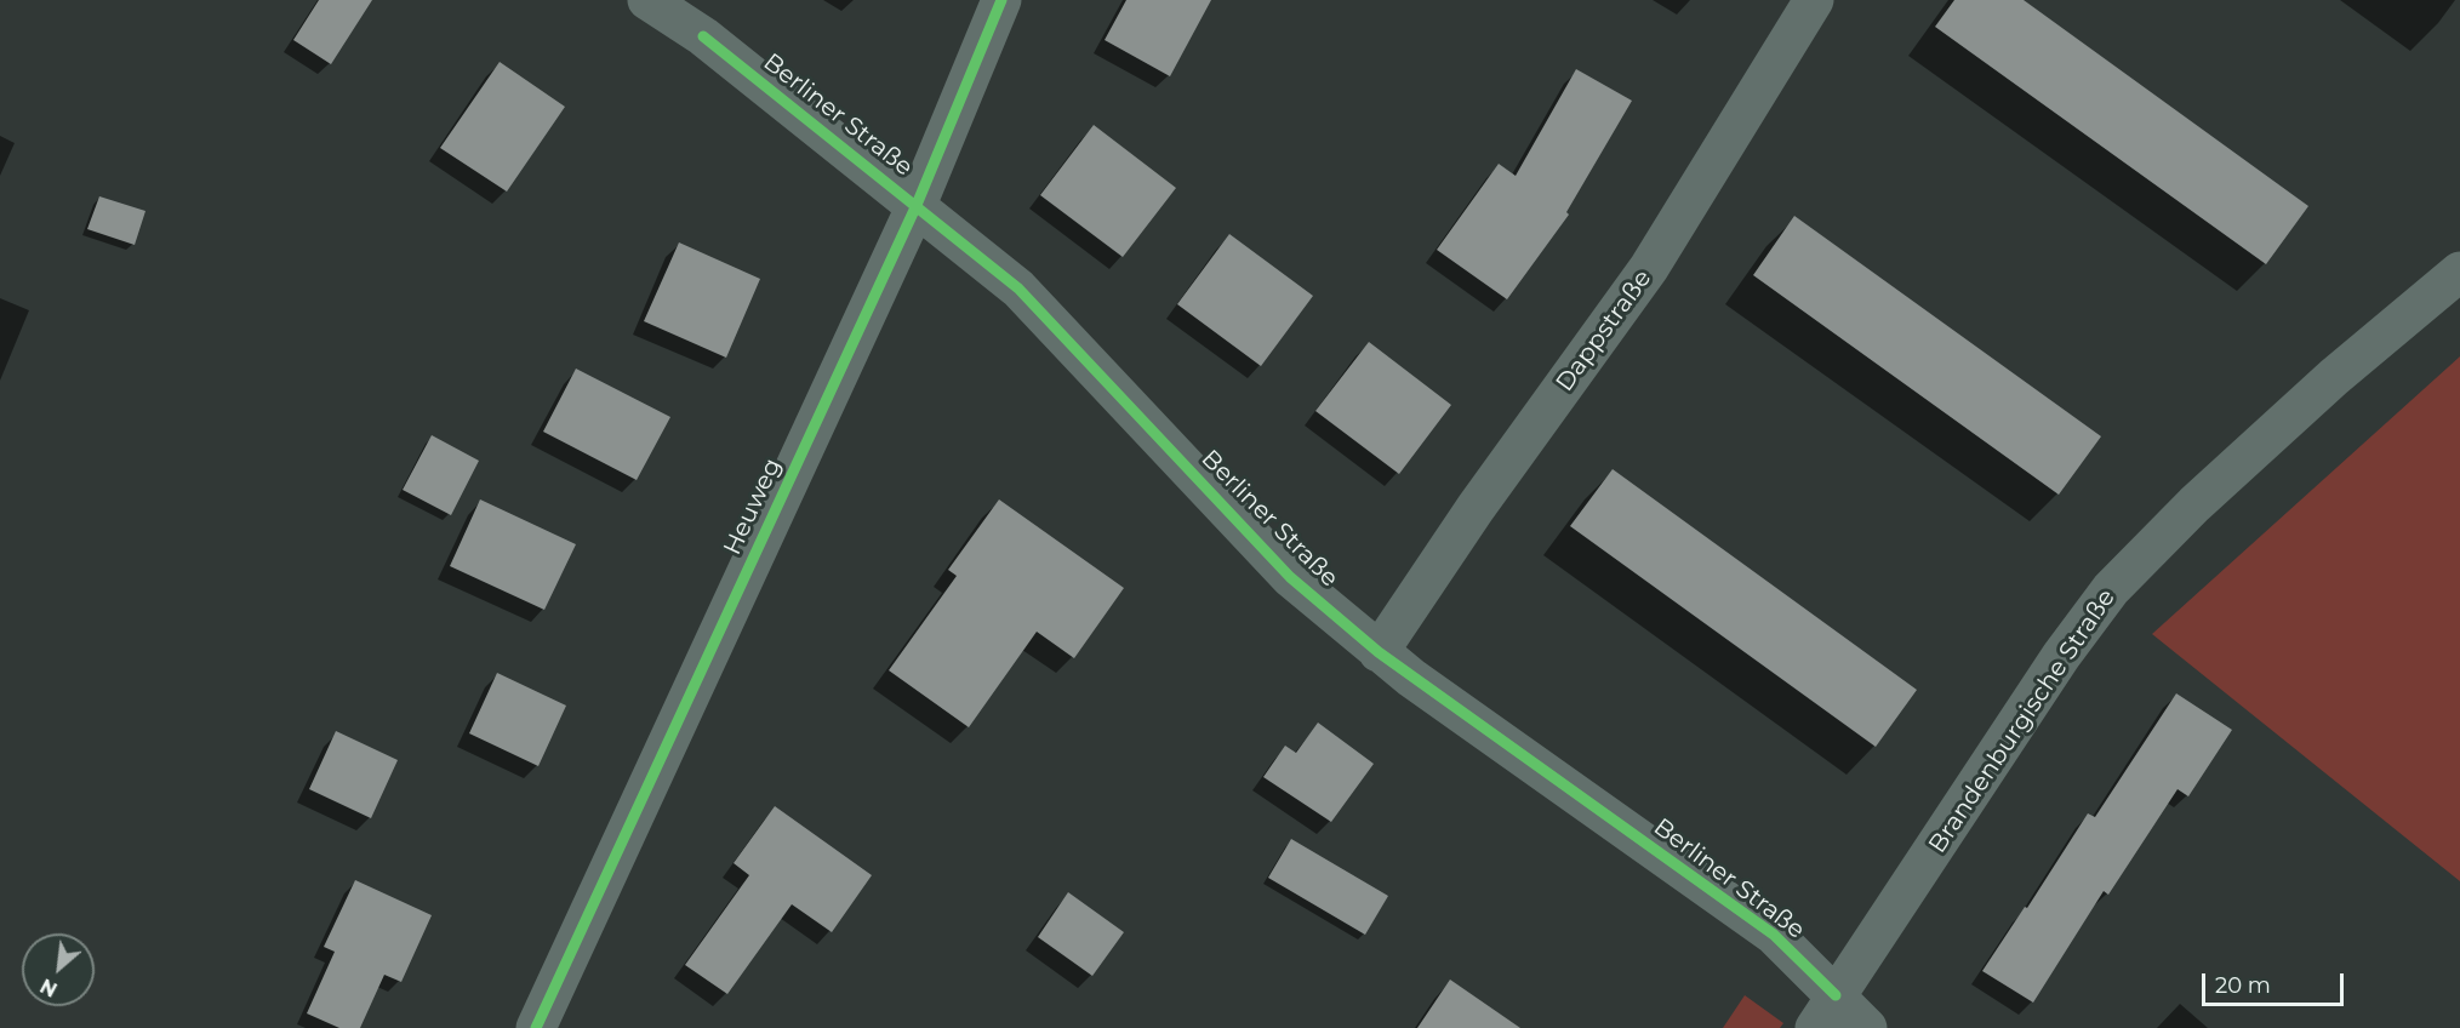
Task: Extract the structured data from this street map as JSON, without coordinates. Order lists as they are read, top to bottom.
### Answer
{
  "streets": {
    "street": [
      "Berliner Straße",
      "Dappstraße",
      "Heuweg",
      "Brandenburgische Straße"
    ]
  },
  "crossings": [
    ["Berliner Straße", "Dappstraße"],
    ["Berliner Straße", "Heuweg"],
    ["Berliner Straße", "Brandenburgische Straße"]
  ],
  "scale_bar": "20 m",
  "north": "bottom left"
}
